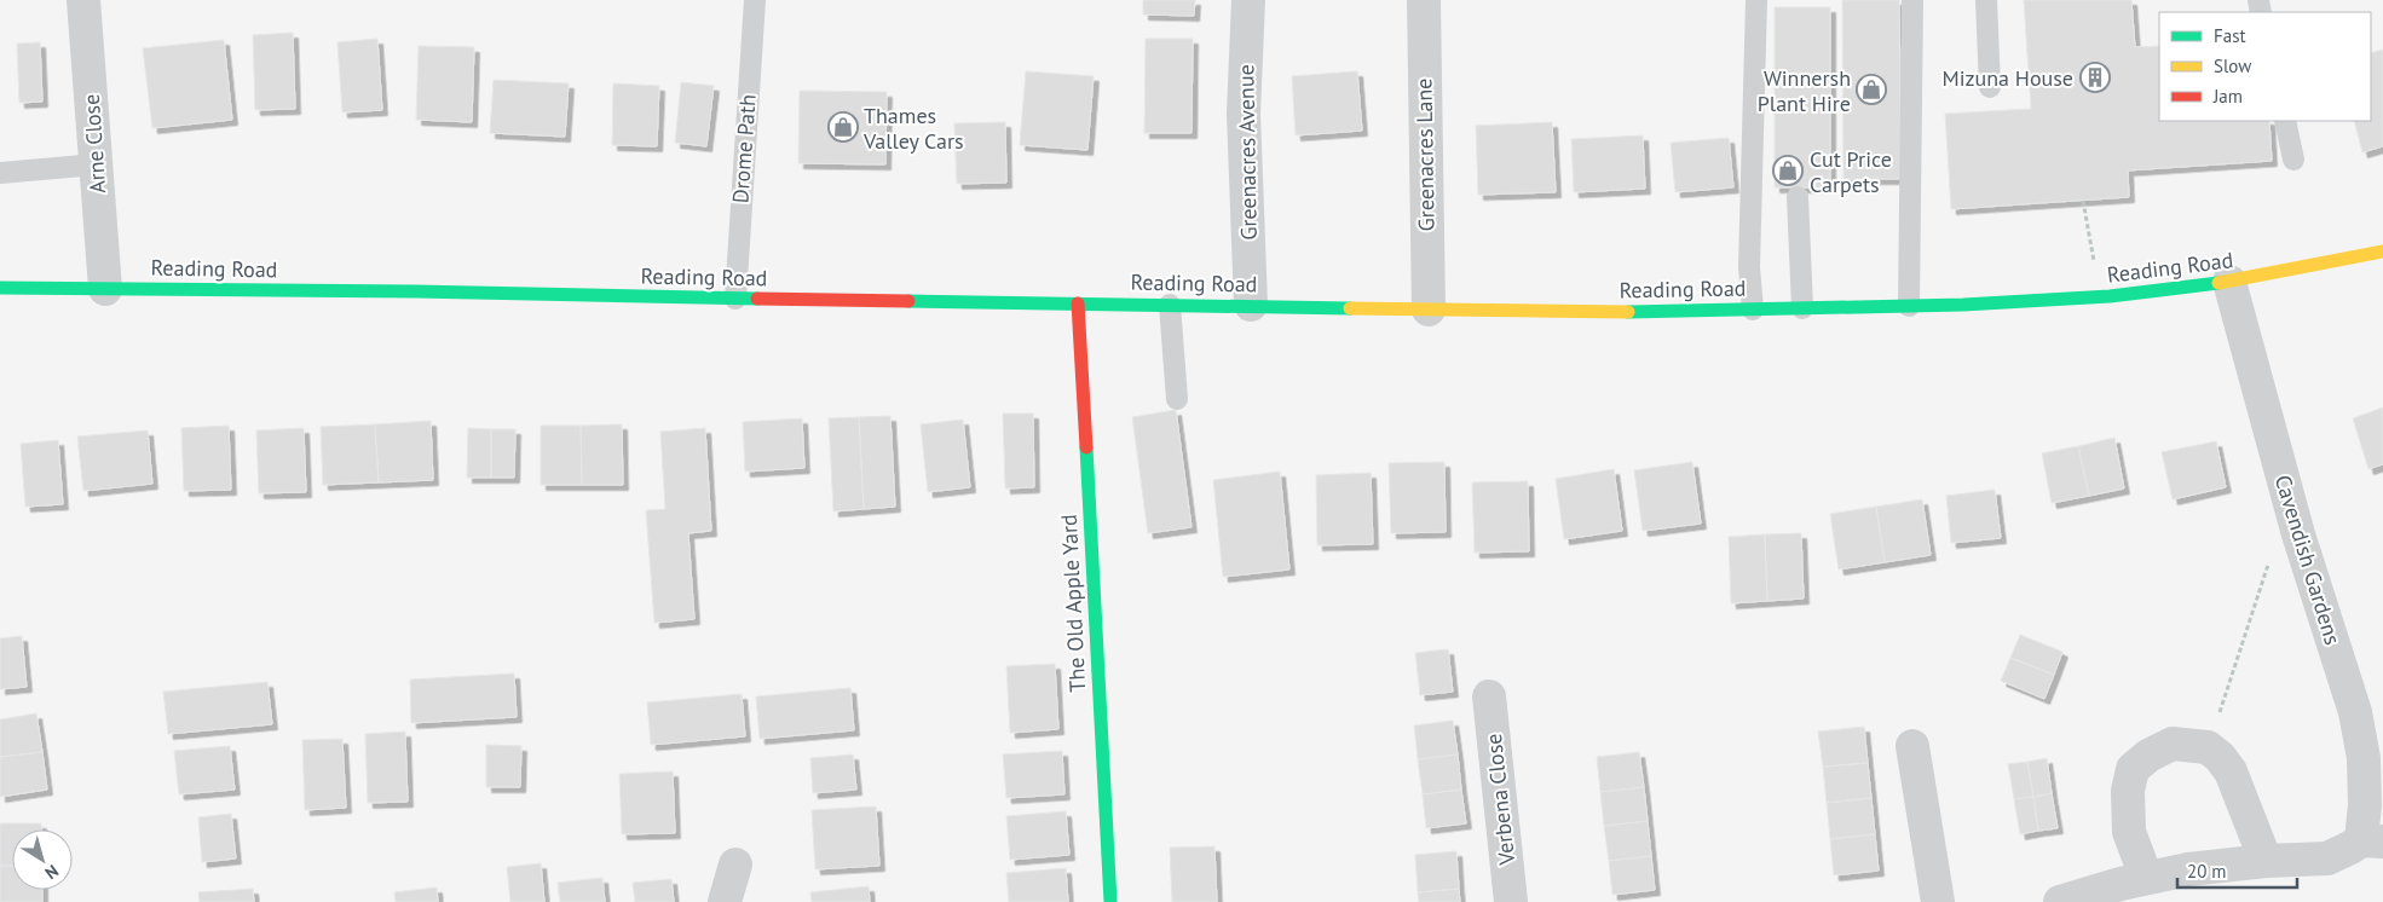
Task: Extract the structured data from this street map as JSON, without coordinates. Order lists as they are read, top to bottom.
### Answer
{
  "streets": {
    "main road": ["Reading Road", "The Old Apple Yard"],
    "street": [
      "Arne Close",
      "Greenacres Avenue",
      "Greenacres Lane",
      "Cavendish Gardens",
      "Verbena Close"
    ],
    "lane": ["Drome Path"]
  },
  "crossings": [
    ["Arne Close", "Reading Road"],
    ["Drome Path", "Reading Road"],
    ["Greenacres Avenue", "Reading Road"],
    ["Greenacres Lane", "Reading Road"],
    ["Reading Road", "Cavendish Gardens"],
    ["Reading Road", "The Old Apple Yard"]
  ],
  "places": {
    "building": ["Mizuna House"],
    "shop": ["Winnersh Plant Hire", "Thames Valley Cars", "Cut Price Carpets"]
  },
  "legend": ["Fast", "Slow", "Jam"],
  "scale_bar": "20 m",
  "north": "bottom right"
}
